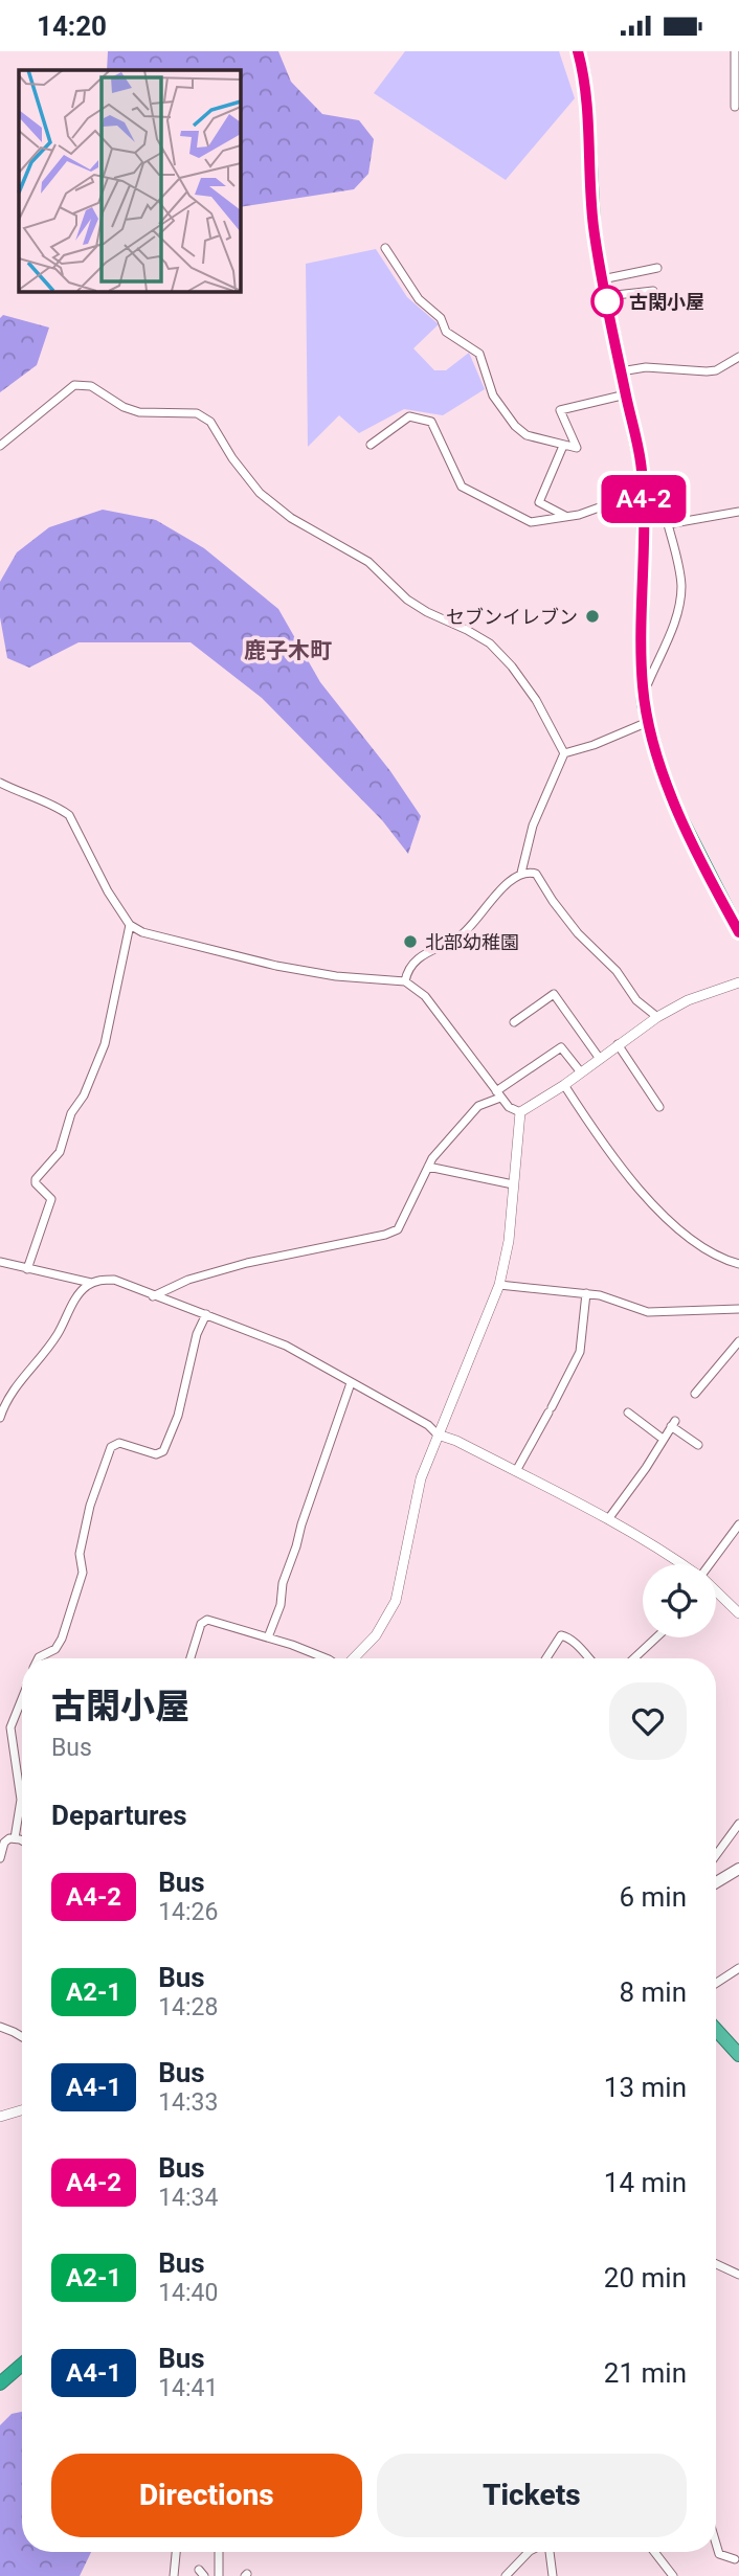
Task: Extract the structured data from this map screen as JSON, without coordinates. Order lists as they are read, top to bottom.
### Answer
{
  "districts": ["鹿子木町"],
  "places": ["古閑小屋", "セブンイレブン", "北部幼稚園"],
  "lines": ["bus line A4-2"],
  "page": {
    "status": "14:20",
    "on_map": "A4-2",
    "heading": [
      ["古閑小屋", "Bus"],
      "Departures"
    ],
    "list": [
      {
        "mark": "A4-2",
        "name": "Bus",
        "note": "14:26",
        "value": "6 min"
      },
      {
        "mark": "A2-1",
        "name": "Bus",
        "note": "14:28",
        "value": "8 min"
      },
      {
        "mark": "A4-1",
        "name": "Bus",
        "note": "14:33",
        "value": "13 min"
      },
      {
        "mark": "A4-2",
        "name": "Bus",
        "note": "14:34",
        "value": "14 min"
      },
      {
        "mark": "A2-1",
        "name": "Bus",
        "note": "14:40",
        "value": "20 min"
      },
      {
        "mark": "A4-1",
        "name": "Bus",
        "note": "14:41",
        "value": "21 min"
      }
    ],
    "buttons": ["Directions", "Tickets"]
  }
}
